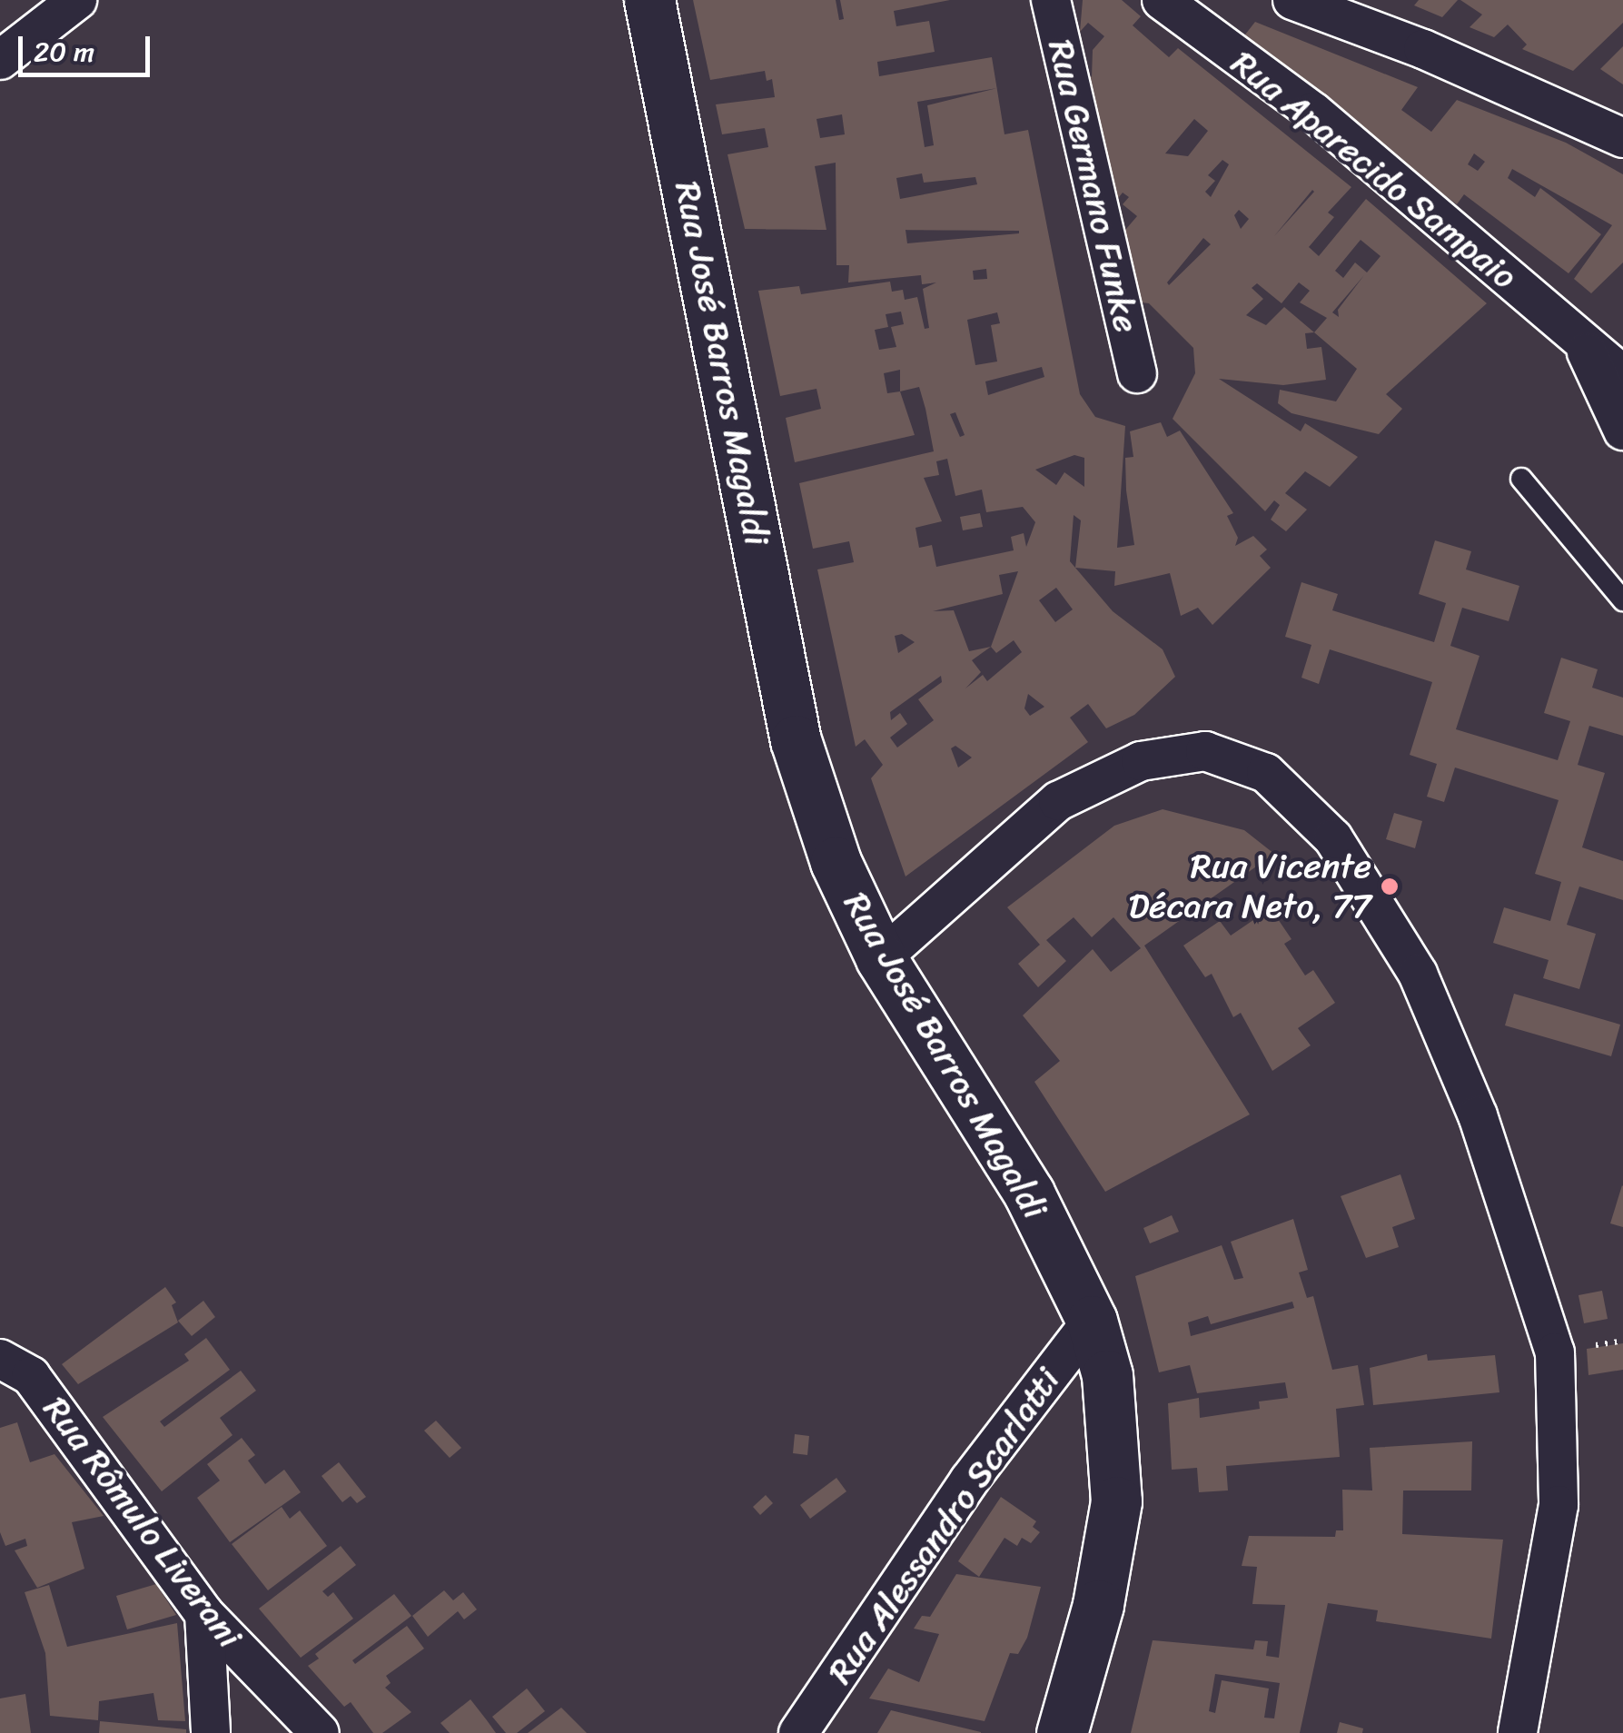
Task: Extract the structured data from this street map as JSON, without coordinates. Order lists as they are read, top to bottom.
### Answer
{
  "streets": {
    "main road": ["Rua José Barros Magaldi"],
    "street": [
      "Rua Aparecido Sampaio",
      "Rua Germano Funke",
      "Rua Rômulo Liverani",
      "Rua Alessandro Scarlatti"
    ]
  },
  "crossings": [
    ["Rua José Barros Magaldi", "Rua Alessandro Scarlatti"]
  ],
  "places": ["Rua Vicente Décara Neto, 77"],
  "scale_bar": "20 m"
}
